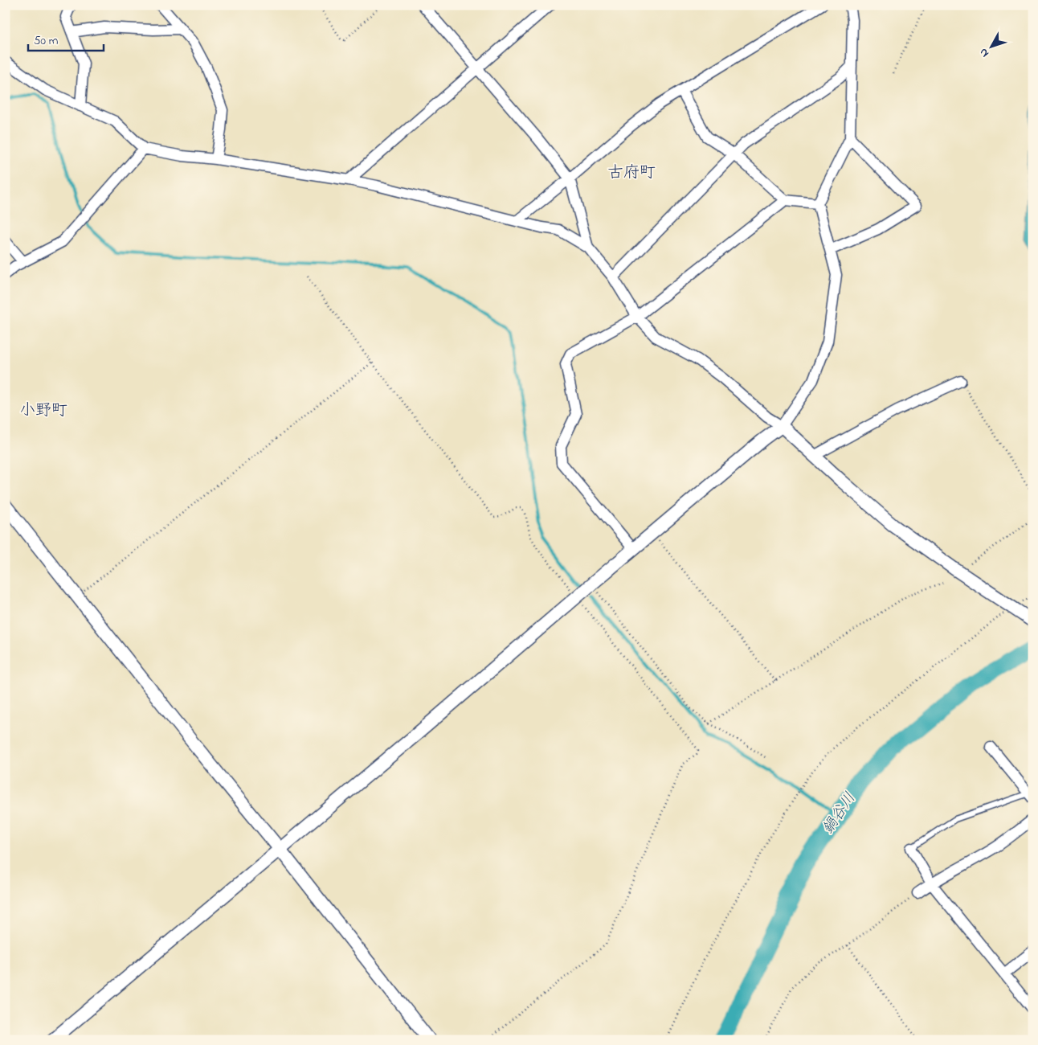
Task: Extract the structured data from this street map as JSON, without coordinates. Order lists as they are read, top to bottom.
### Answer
{
  "districts": ["古府町", "小野町"],
  "water": ["鍋谷川"],
  "scale_bar": "50 m",
  "north": "bottom left"
}
